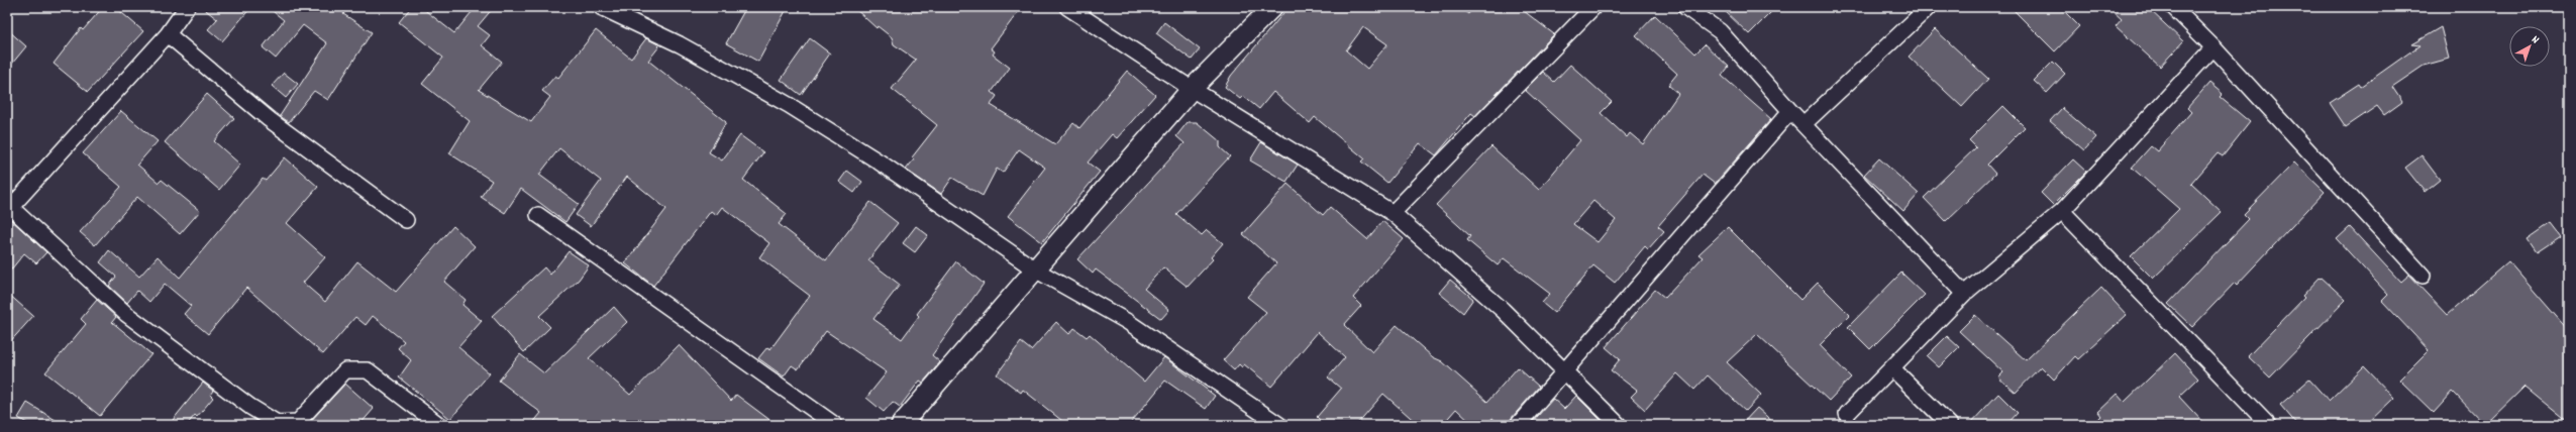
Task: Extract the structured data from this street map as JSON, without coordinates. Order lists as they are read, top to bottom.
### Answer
{
  "north": "top right"
}
